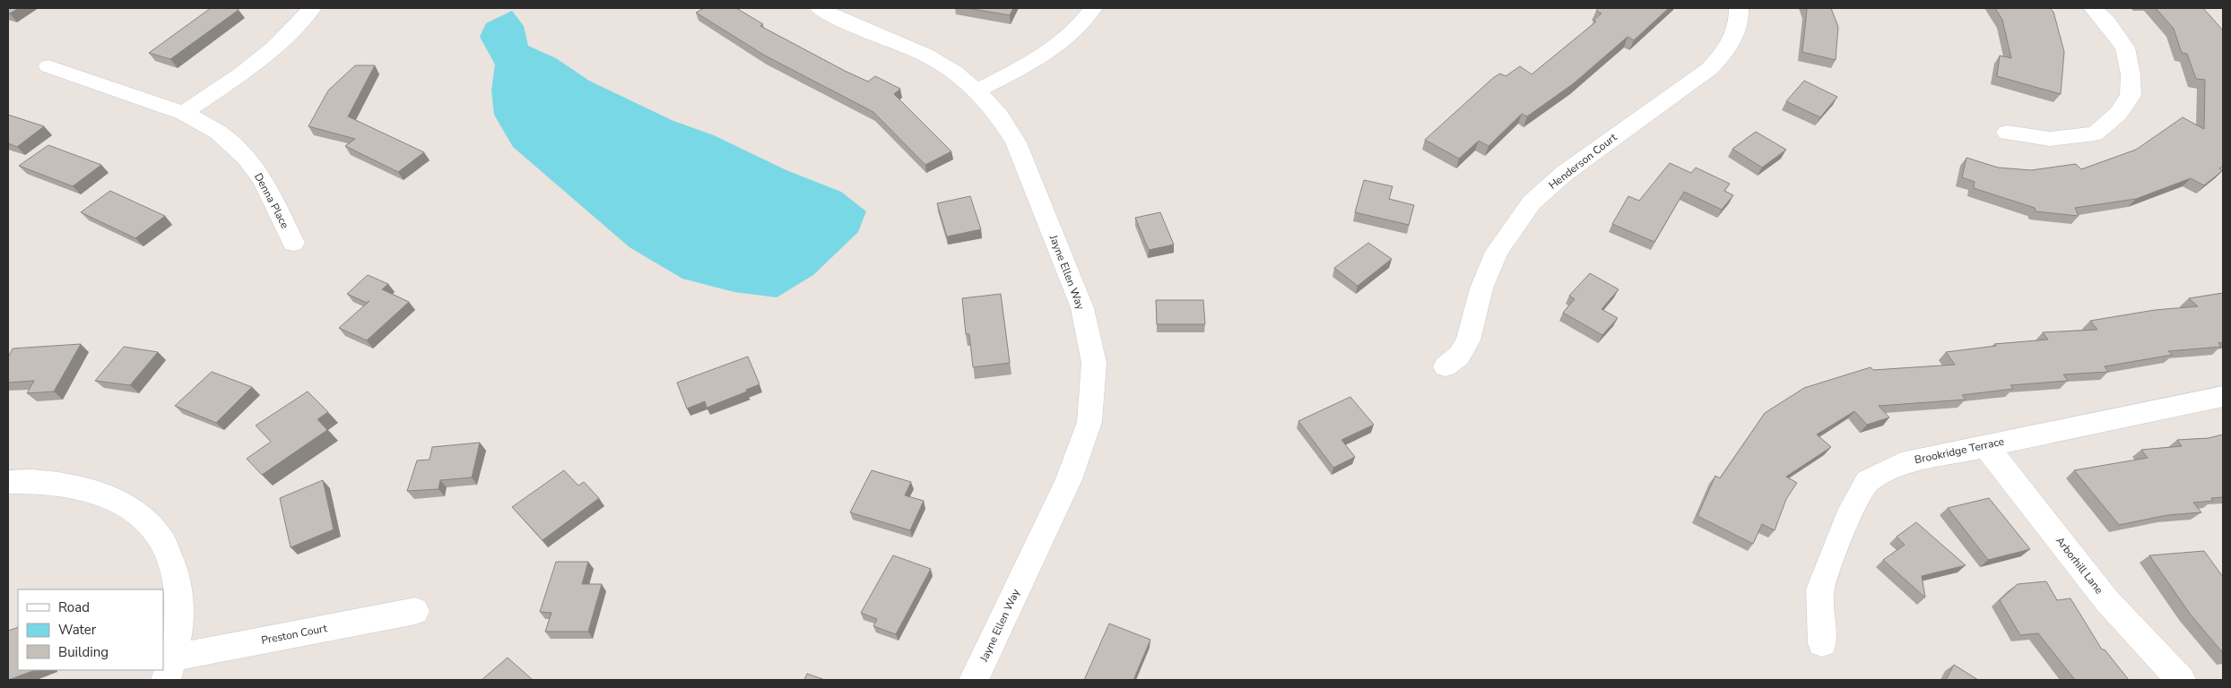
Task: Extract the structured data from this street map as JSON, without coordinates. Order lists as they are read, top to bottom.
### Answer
{
  "streets": {
    "street": [
      "Henderson Court",
      "Denna Place",
      "Jayne Ellen Way",
      "Brookridge Terrace",
      "Arborhill Lane",
      "Preston Court"
    ]
  },
  "crossings": [
    ["Brookridge Terrace", "Arborhill Lane"]
  ],
  "legend": ["Road", "Water", "Building"]
}
